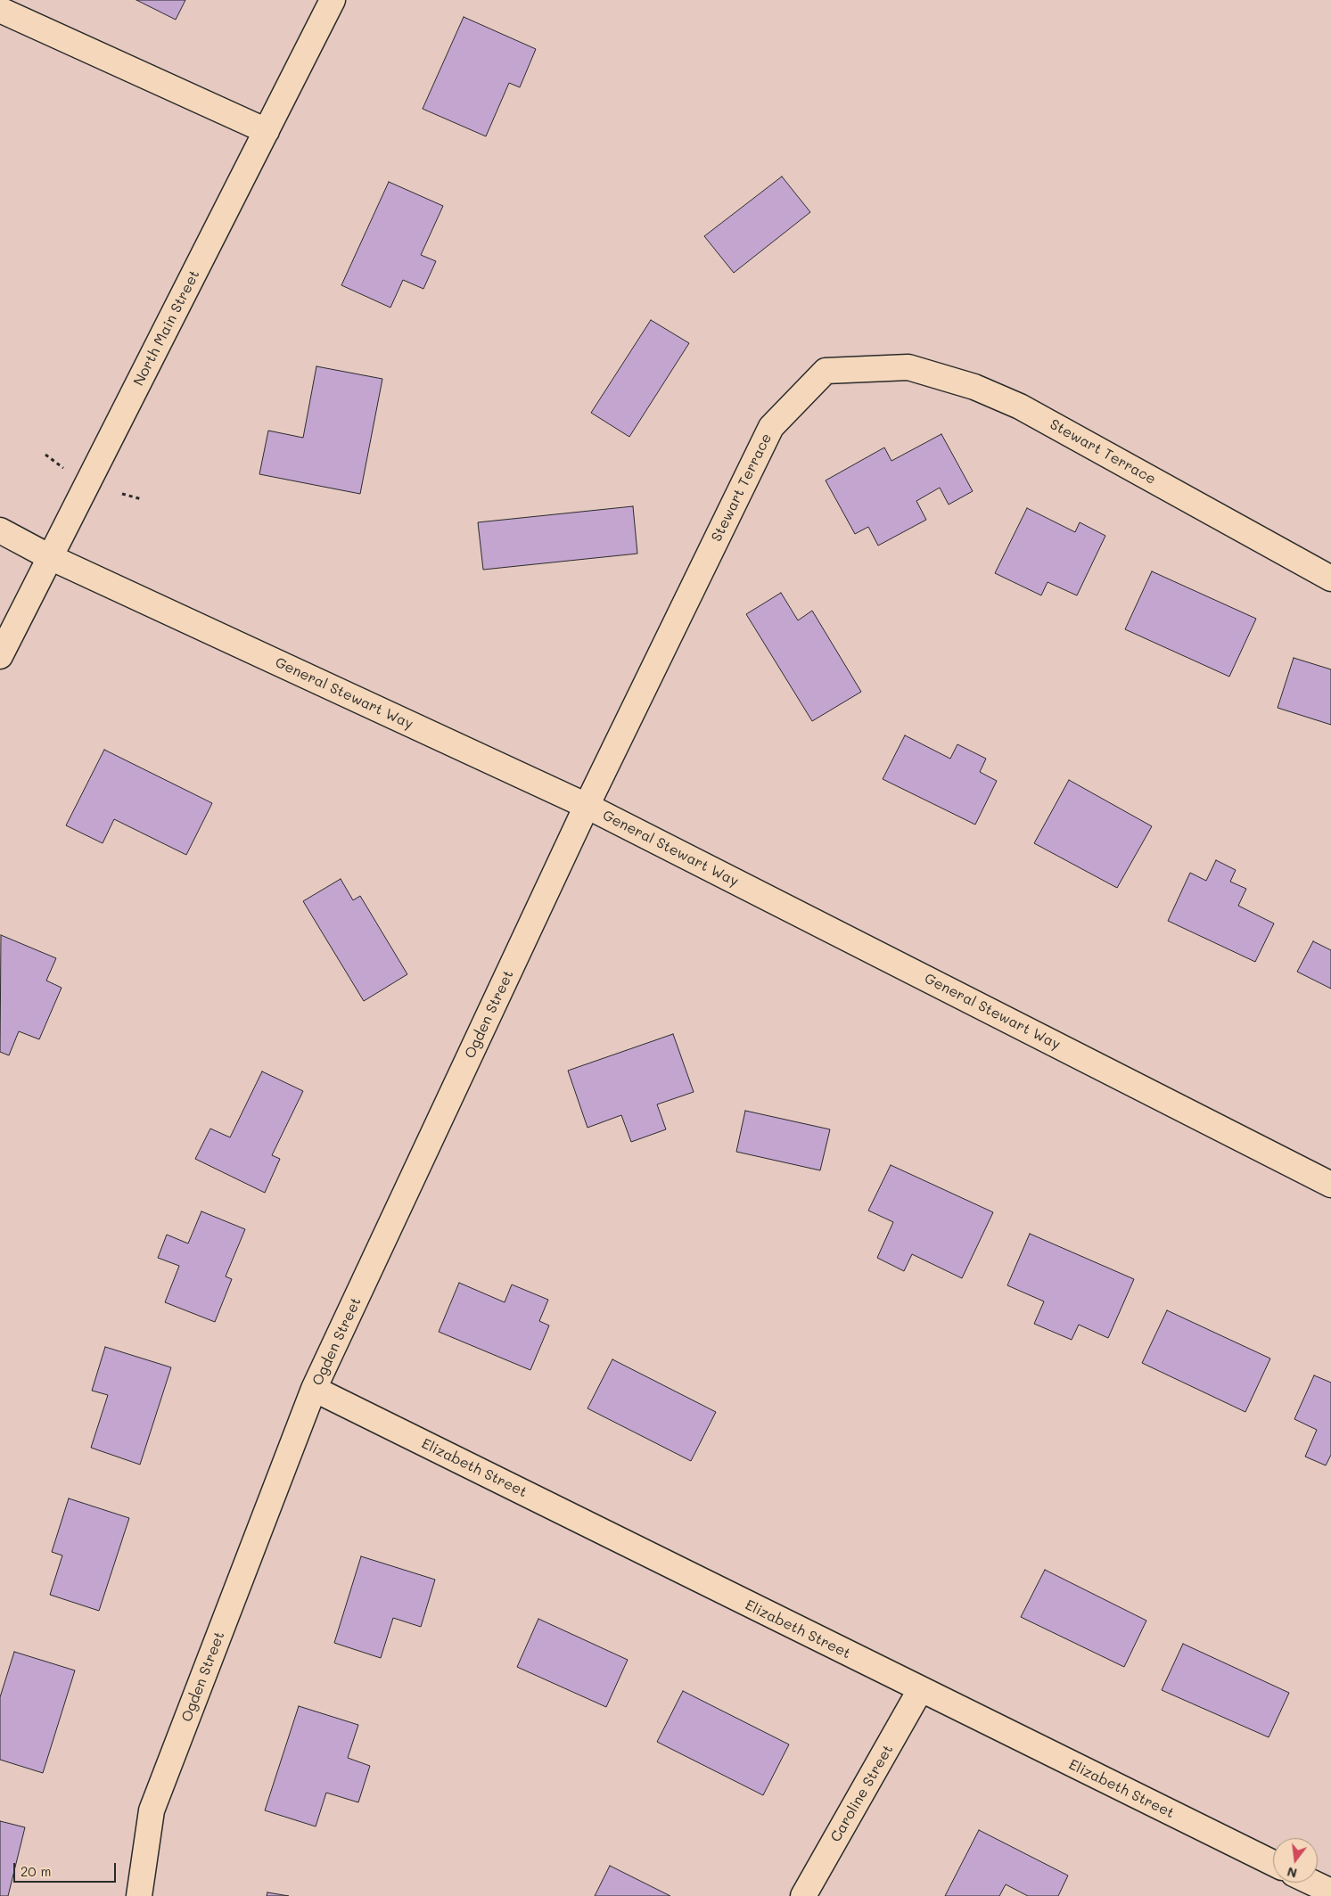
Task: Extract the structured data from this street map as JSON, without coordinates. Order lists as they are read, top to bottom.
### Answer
{
  "streets": {
    "street": [
      "North Main Street",
      "Stewart Terrace",
      "General Stewart Way",
      "Ogden Street",
      "Elizabeth Street",
      "Caroline Street"
    ]
  },
  "crossings": [
    ["North Main Street", "General Stewart Way"],
    ["Stewart Terrace", "General Stewart Way"],
    ["Stewart Terrace", "Ogden Street"],
    ["General Stewart Way", "Ogden Street"],
    ["Ogden Street", "Elizabeth Street"],
    ["Elizabeth Street", "Caroline Street"]
  ],
  "scale_bar": "20 m",
  "north": "bottom"
}
